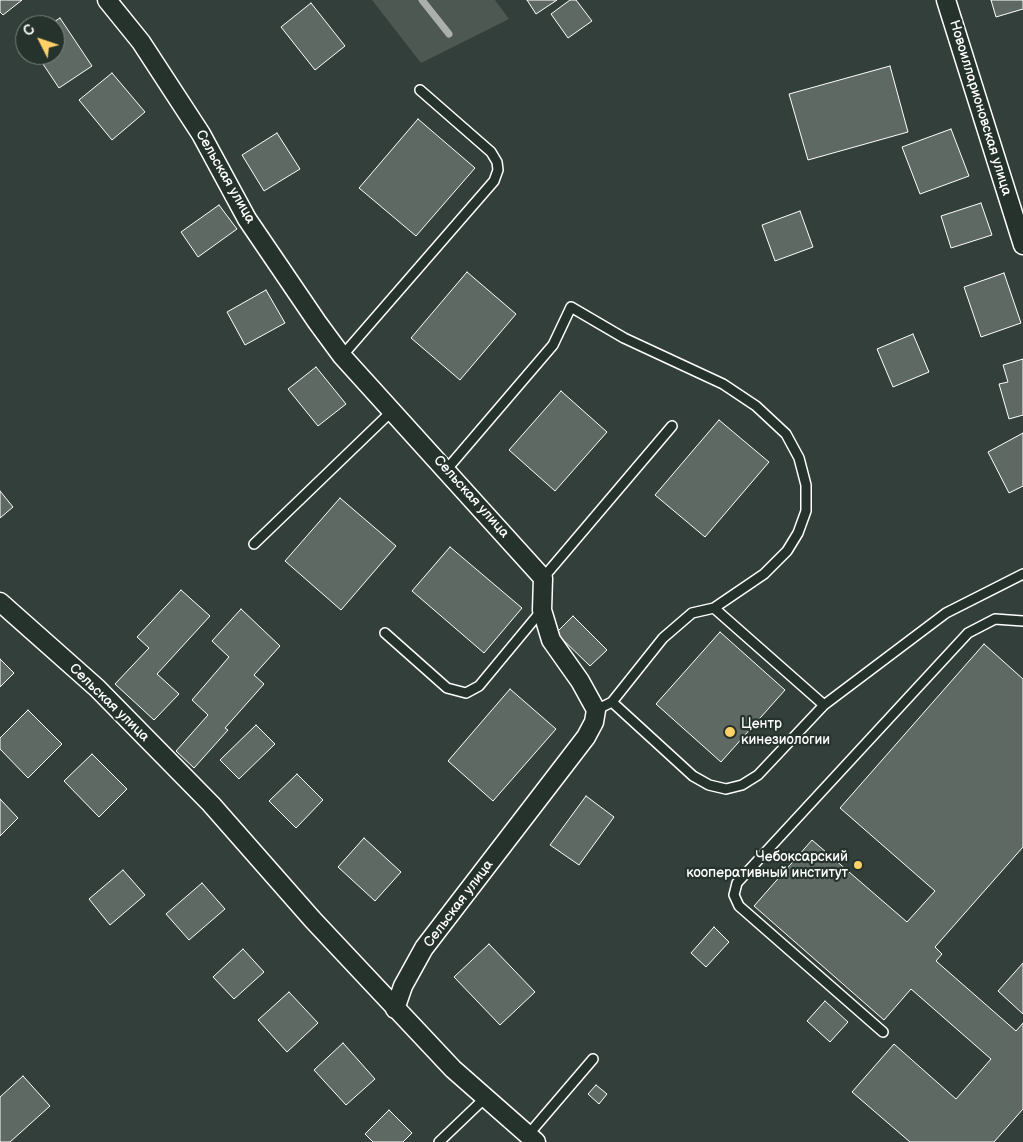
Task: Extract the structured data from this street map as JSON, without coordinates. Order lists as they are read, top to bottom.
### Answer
{
  "streets": {
    "street": ["Новоилларионовская улица", "Сельская улица"]
  },
  "places": ["Центр кинезиологии", "Чебоксарский кооперативный институт"],
  "north": "top left"
}
